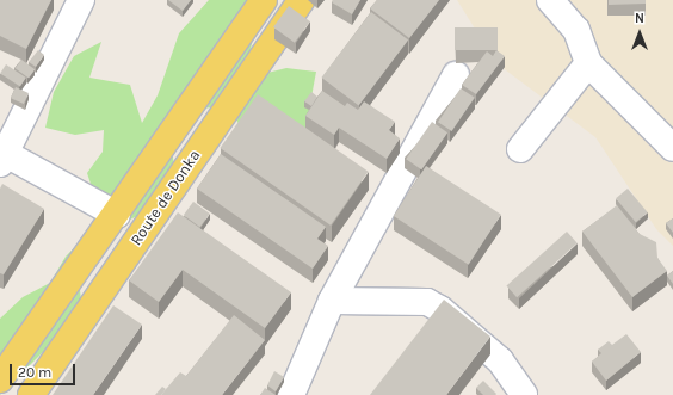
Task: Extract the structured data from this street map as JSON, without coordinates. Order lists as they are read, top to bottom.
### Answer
{
  "streets": {
    "main road": ["Route de Donka"]
  },
  "scale_bar": "20 m",
  "north": "top"
}
